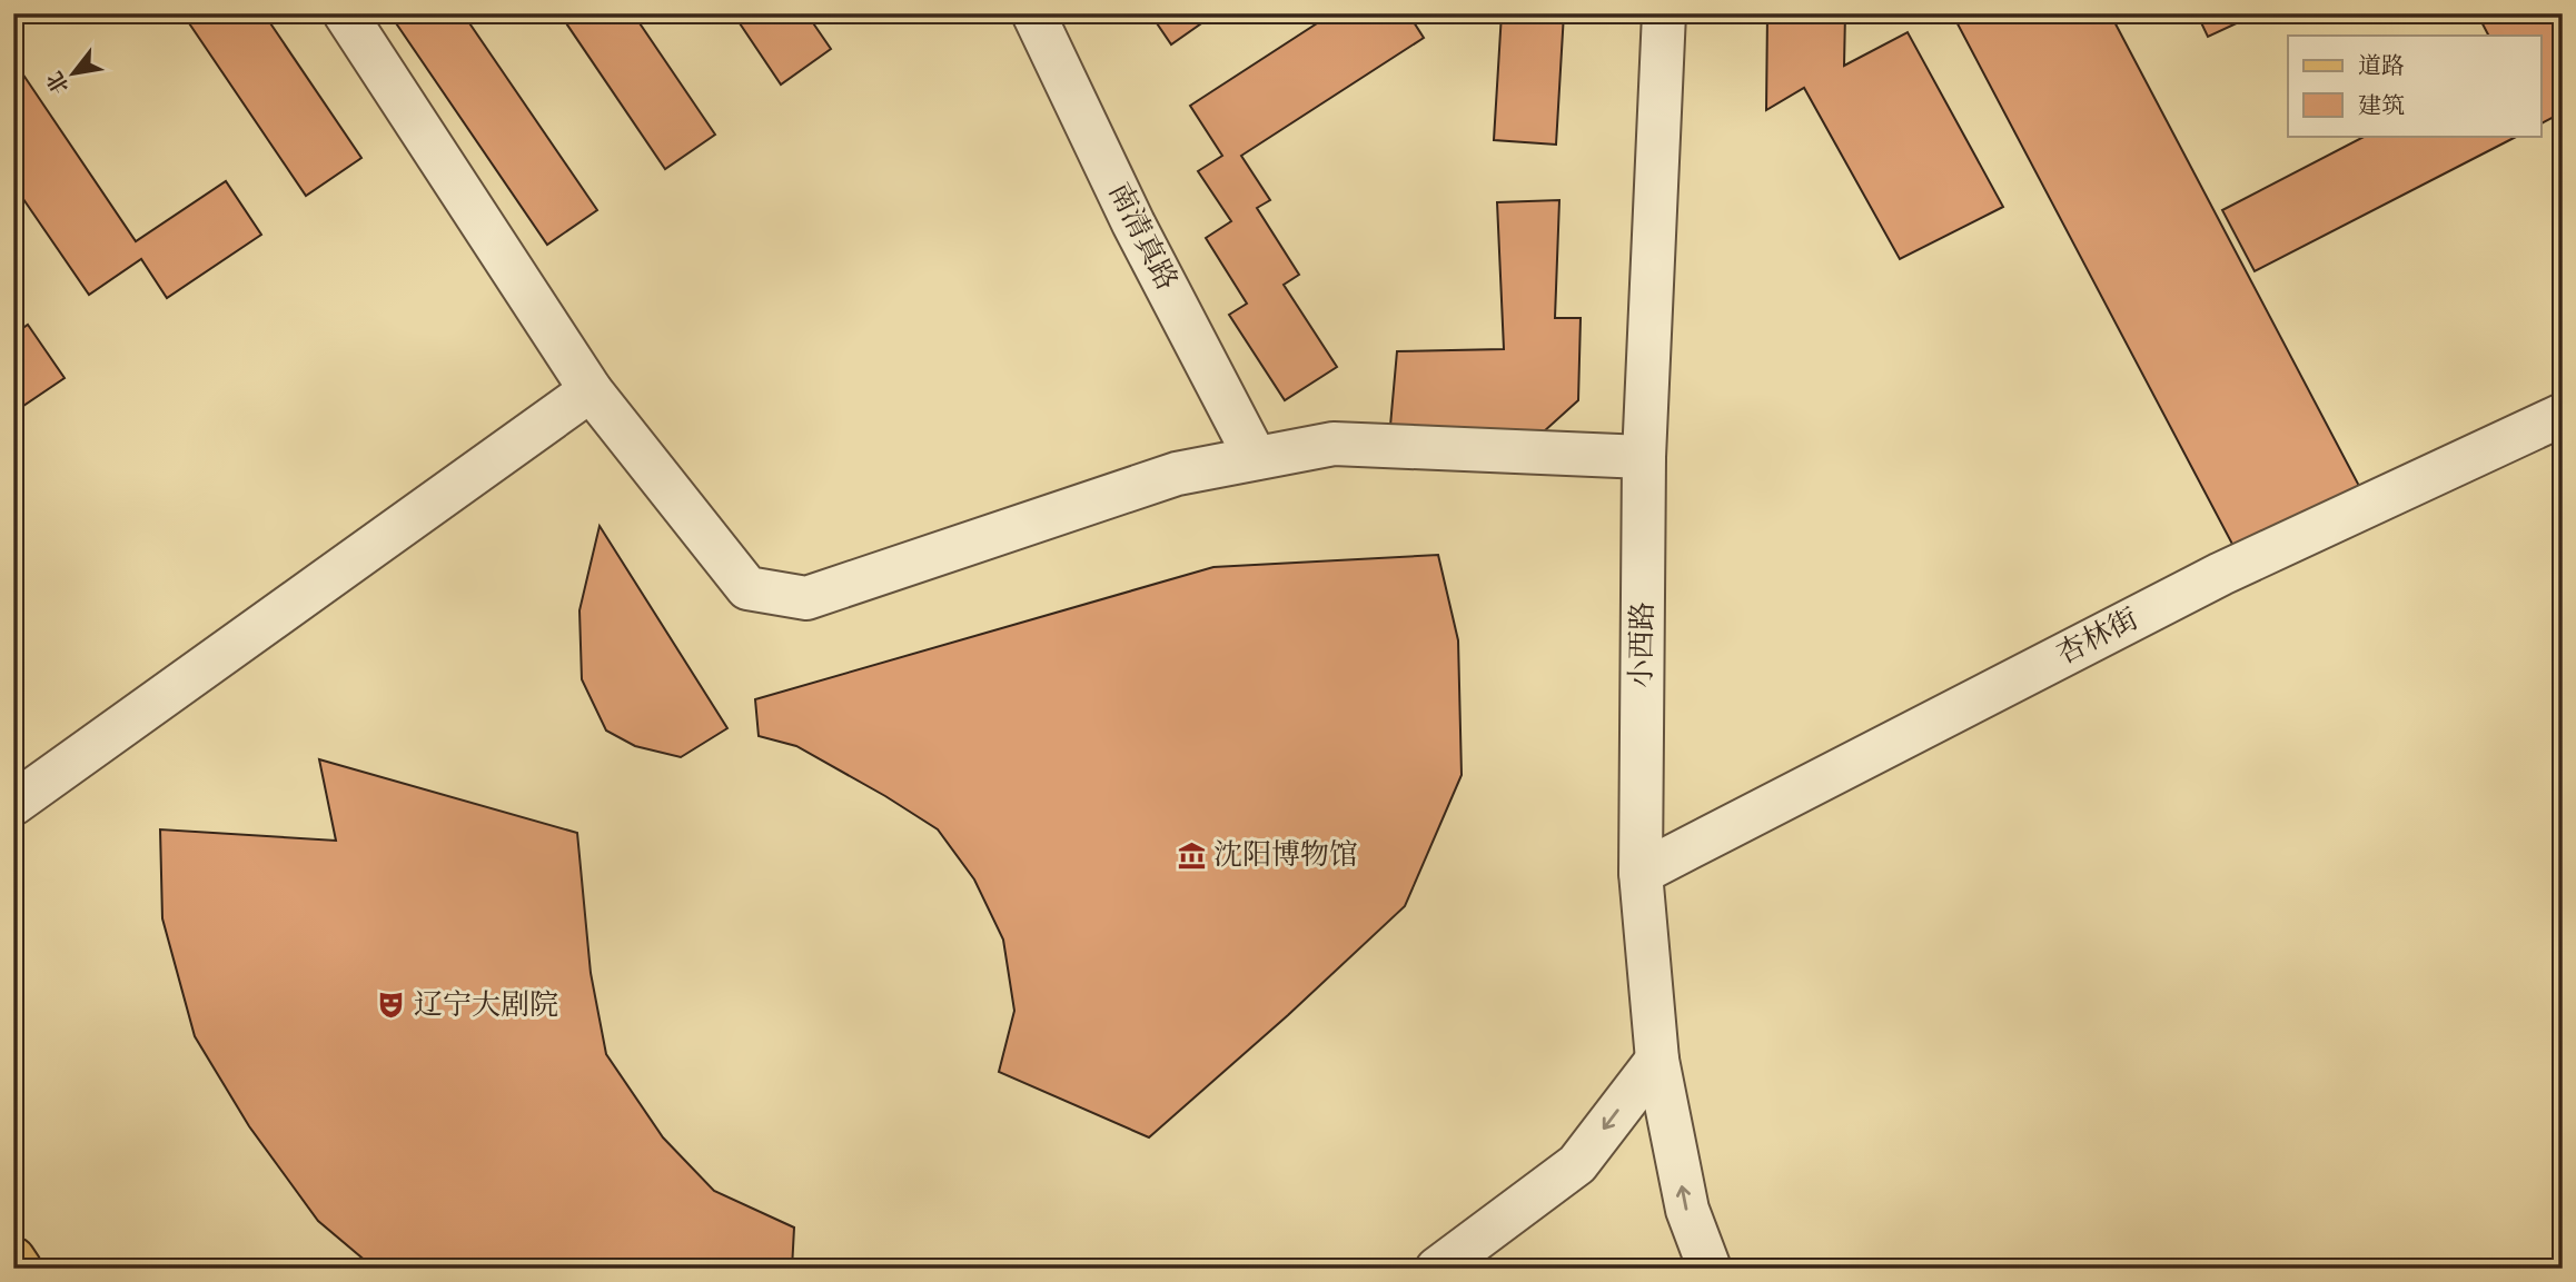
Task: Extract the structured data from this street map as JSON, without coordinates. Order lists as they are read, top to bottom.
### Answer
{
  "streets": {
    "street": ["南清真路", "杏林街", "小西路"]
  },
  "crossings": [
    ["杏林街", "小西路"]
  ],
  "places": {
    "museum": ["沈阳博物馆"],
    "theatre": ["辽宁大剧院"]
  },
  "legend": ["道路", "建筑"],
  "north": "bottom left"
}
